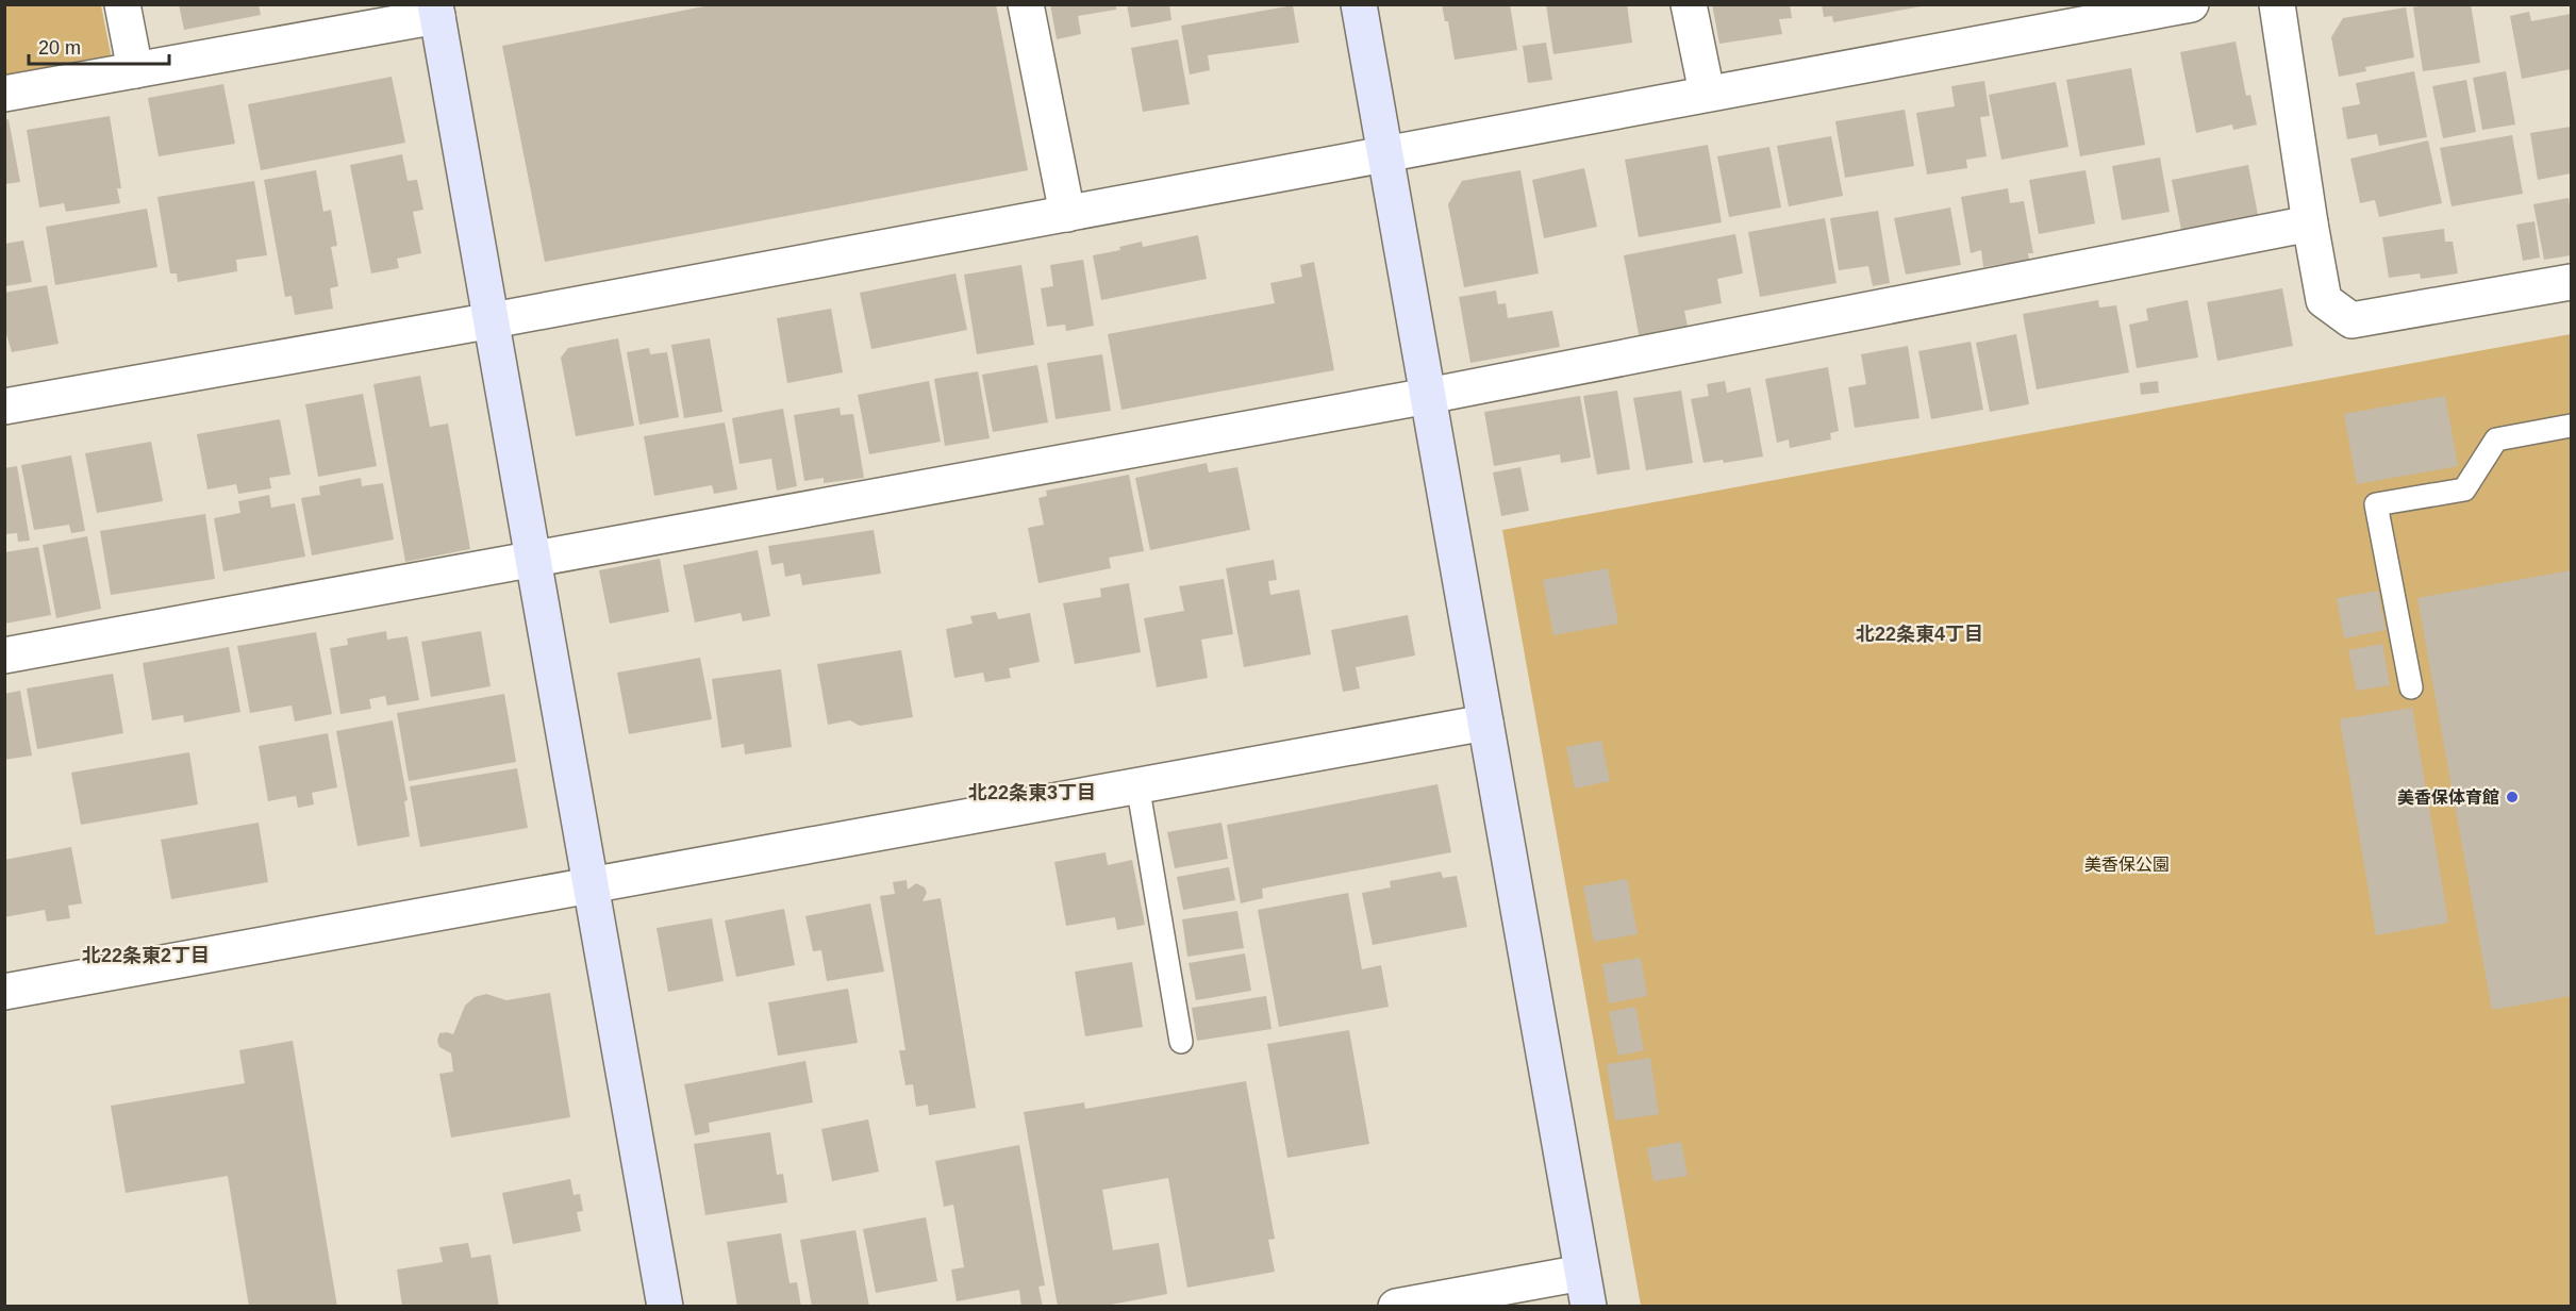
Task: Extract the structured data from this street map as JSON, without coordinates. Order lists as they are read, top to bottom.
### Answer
{
  "districts": ["北22条東4丁目", "北22条東3丁目", "北22条東2丁目"],
  "parks": ["美香保公園"],
  "places": ["美香保体育館"],
  "scale_bar": "20 m"
}
